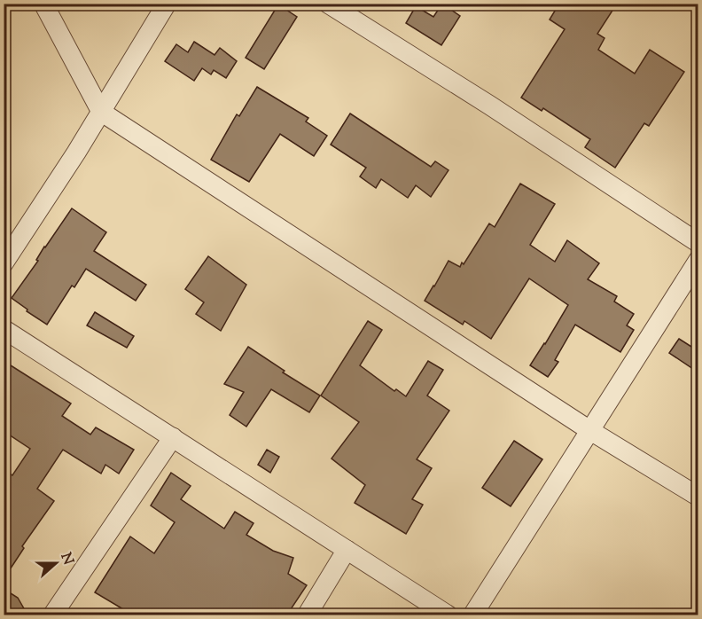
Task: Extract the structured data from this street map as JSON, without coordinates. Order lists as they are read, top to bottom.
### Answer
{
  "north": "right"
}
